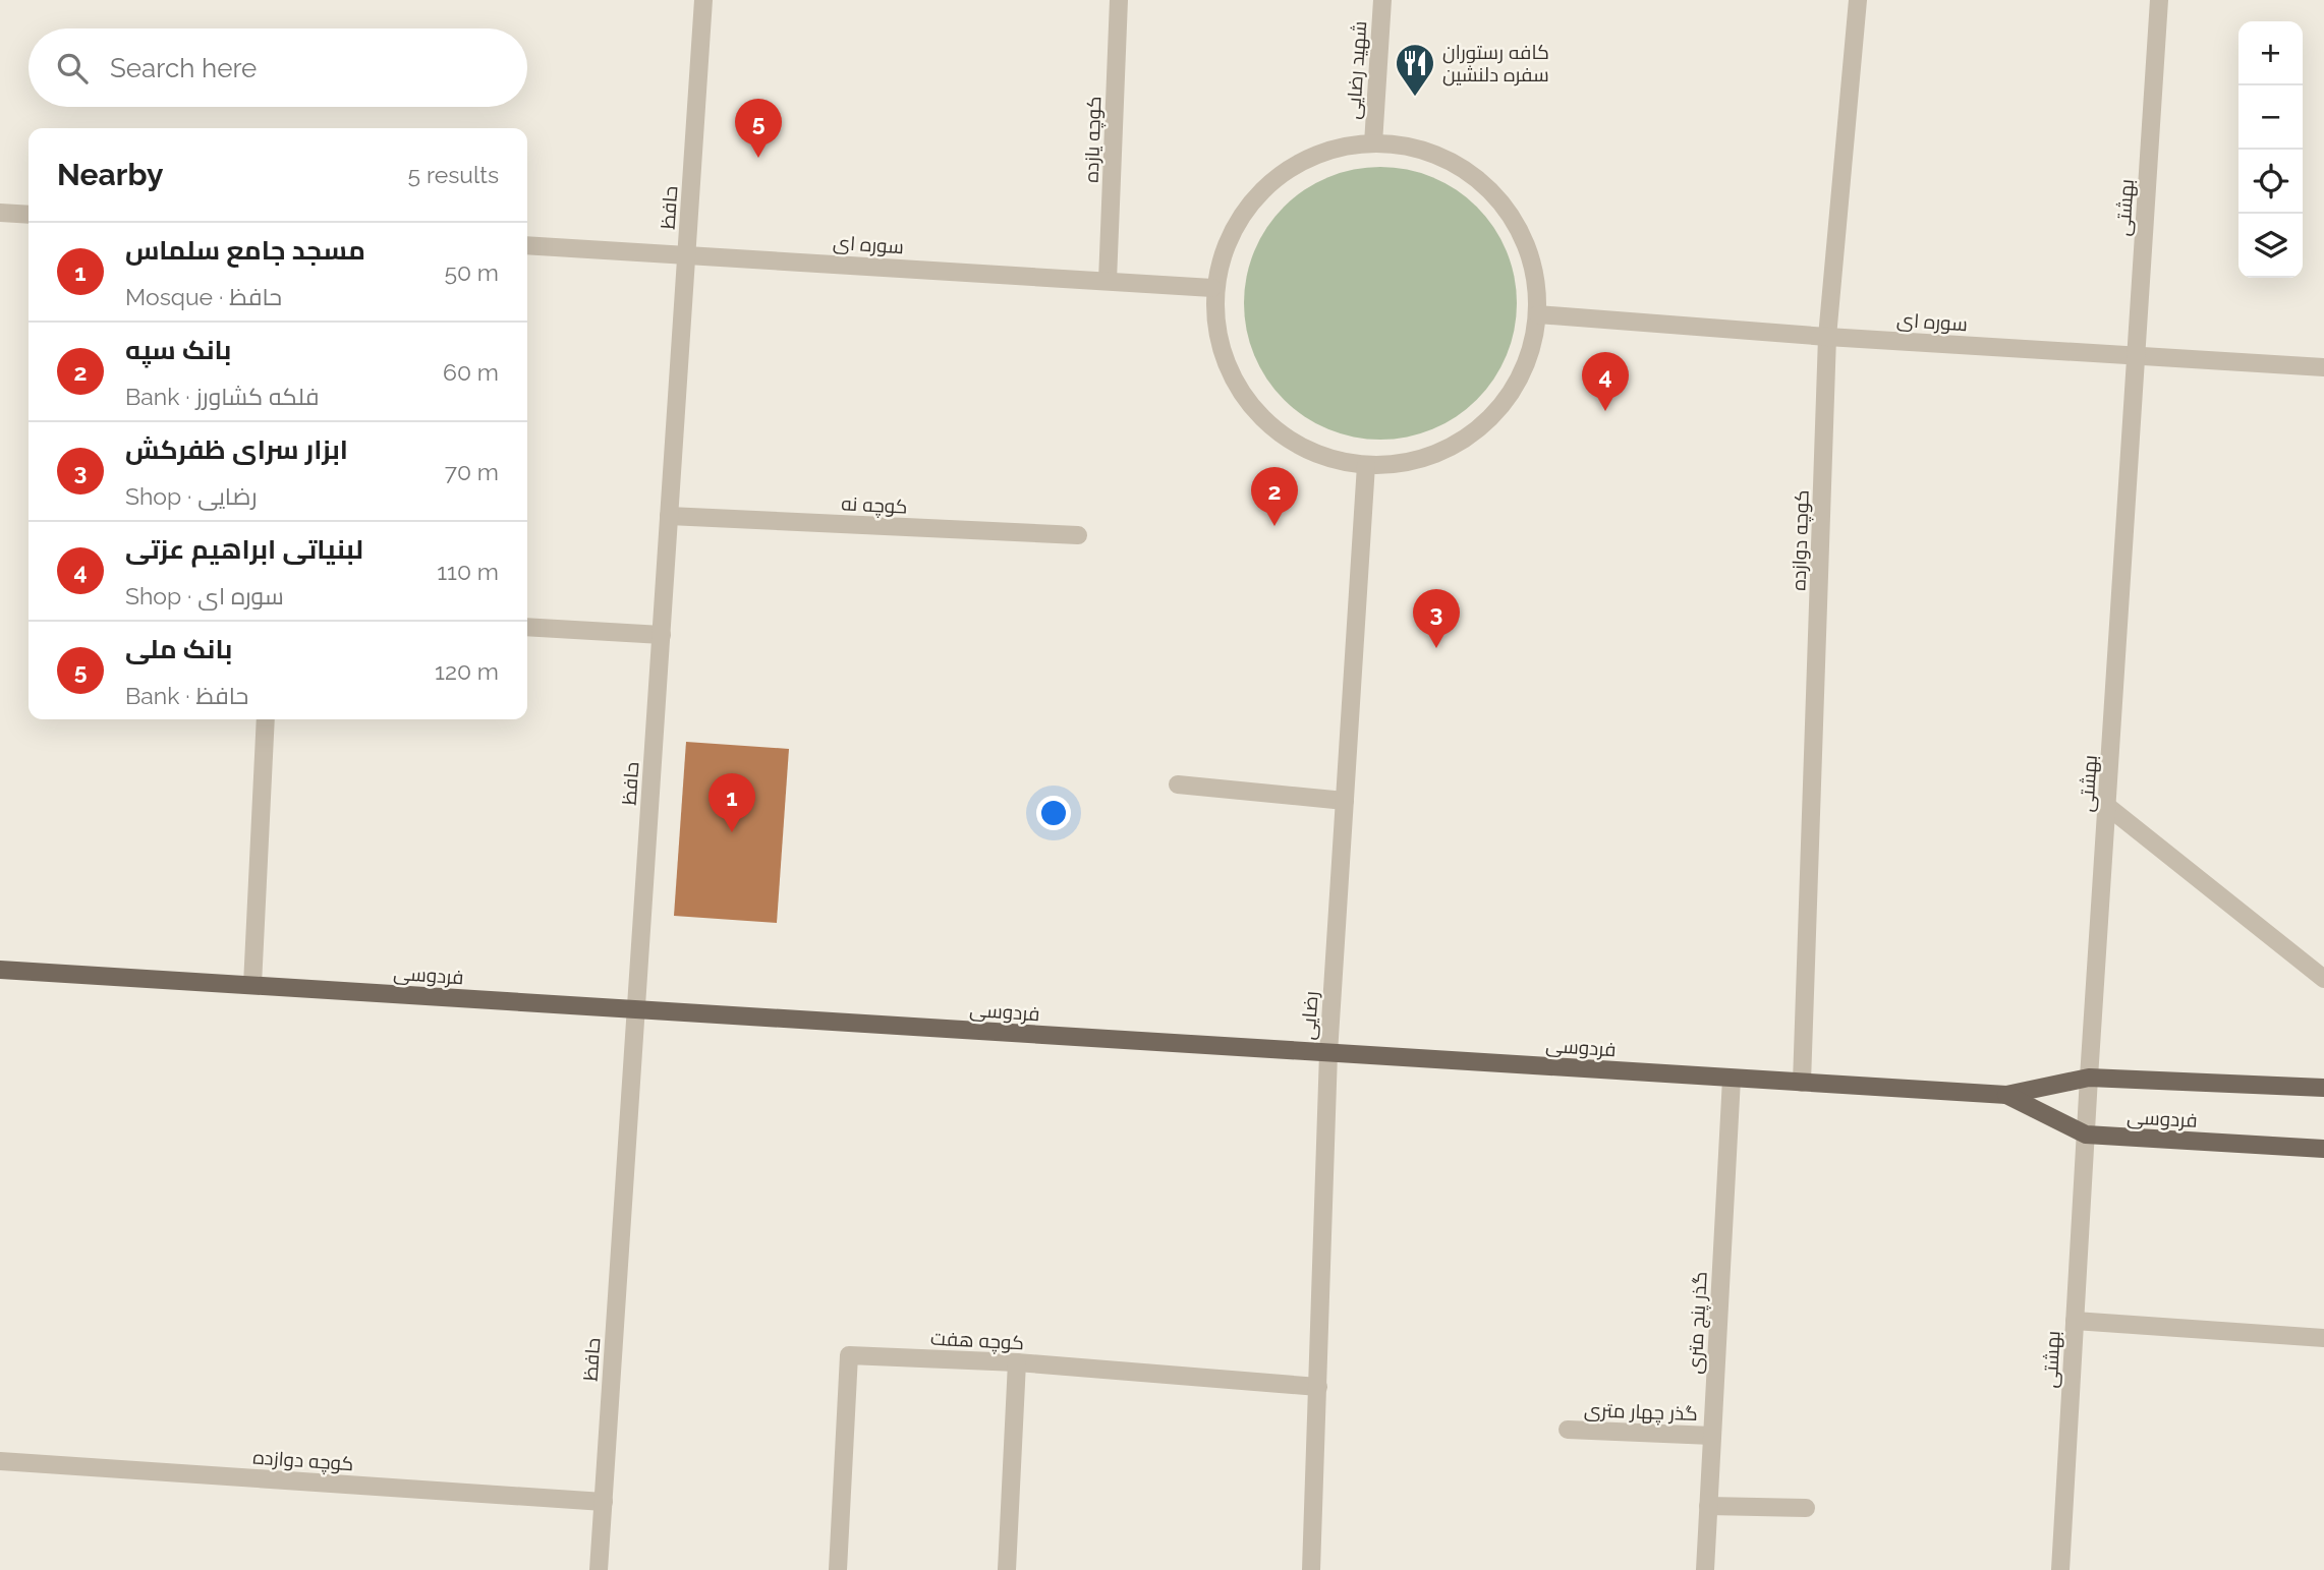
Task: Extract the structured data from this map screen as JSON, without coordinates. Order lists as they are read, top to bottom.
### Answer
{
  "streets": {
    "main road": ["فردوسی"],
    "street": [
      "شهید رضایی",
      "کوچه یازده",
      "حافظ",
      "بهشتی",
      "سوره ای",
      "کوچه نه",
      "کوچه دوازده",
      "رضایی",
      "گذر پنج متری",
      "کوچه هفت",
      "گذر چهار متری"
    ]
  },
  "crossings": [
    ["کوچه یازده", "سوره ای"],
    ["حافظ", "سوره ای"],
    ["حافظ", "کوچه نه"],
    ["حافظ", "کوچه دوازده"],
    ["حافظ", "فردوسی"],
    ["بهشتی", "سوره ای"],
    ["بهشتی", "فردوسی"],
    ["سوره ای", "کوچه دوازده"],
    ["کوچه دوازده", "فردوسی"],
    ["فردوسی", "رضایی"],
    ["فردوسی", "گذر پنج متری"],
    ["رضایی", "کوچه هفت"],
    ["گذر پنج متری", "گذر چهار متری"]
  ],
  "places": {
    "restaurant": ["کافه رستوران سفره دلنشین"]
  },
  "page": {
    "map_buttons": ["+", "−"],
    "search": "Search here",
    "pins": [
      "5",
      "4",
      "2",
      "3",
      "1"
    ],
    "heading": ["Nearby", "5 results"],
    "list": [
      {
        "mark": "1",
        "name": "مسجد جامع سلماس",
        "note": "Mosque · حافظ",
        "value": "50 m"
      },
      {
        "mark": "2",
        "name": "بانک سپه",
        "note": "Bank · فلکه کشاورز",
        "value": "60 m"
      },
      {
        "mark": "3",
        "name": "ابزار سرای ظفرکش",
        "note": "Shop · رضایی",
        "value": "70 m"
      },
      {
        "mark": "4",
        "name": "لبنیاتی ابراهیم عزتی",
        "note": "Shop · سوره ای",
        "value": "110 m"
      },
      {
        "mark": "5",
        "name": "بانک ملی",
        "note": "Bank · حافظ",
        "value": "120 m"
      }
    ]
  }
}
